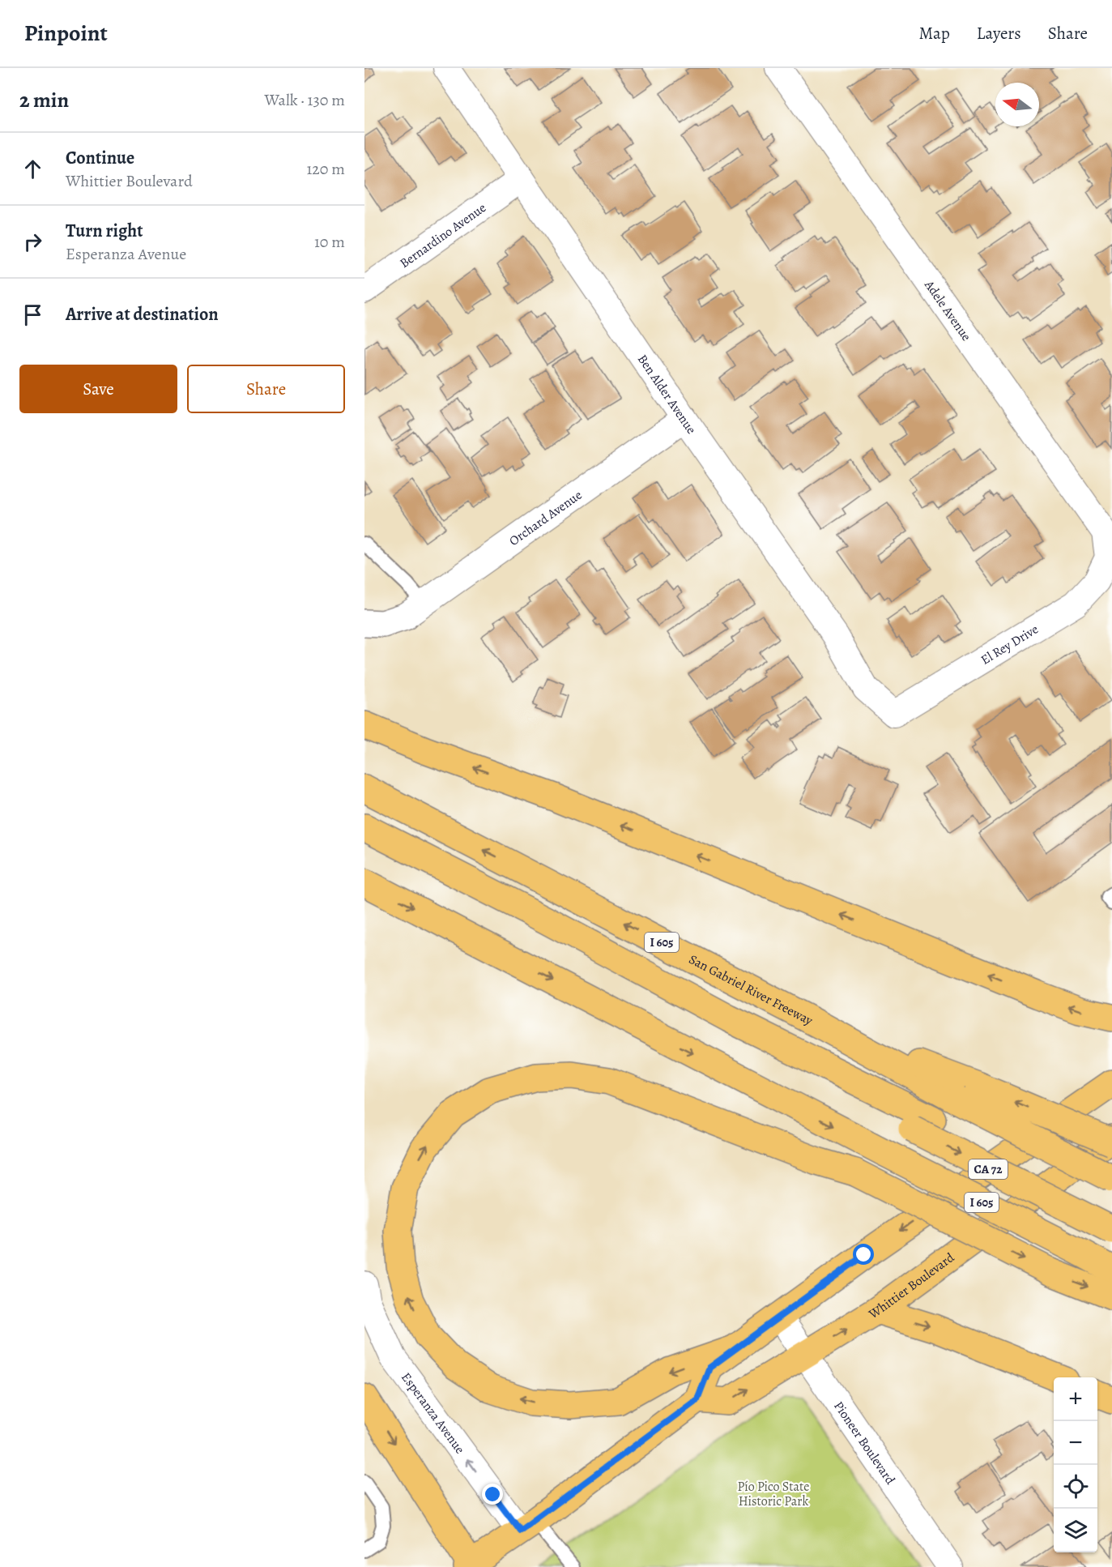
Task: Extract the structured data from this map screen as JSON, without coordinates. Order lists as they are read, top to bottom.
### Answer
{
  "streets": {
    "main road": [
      "I 605",
      "San Gabriel River Freeway",
      "CA 72",
      "Whittier Boulevard"
    ],
    "street": [
      "Bernardino Avenue",
      "Adele Avenue",
      "Ben Alder Avenue",
      "Orchard Avenue",
      "El Rey Drive",
      "Esperanza Avenue",
      "Pioneer Boulevard"
    ]
  },
  "crossings": [
    ["Bernardino Avenue", "Ben Alder Avenue"],
    ["Adele Avenue", "El Rey Drive"],
    ["Ben Alder Avenue", "Orchard Avenue"],
    ["Ben Alder Avenue", "El Rey Drive"],
    ["CA 72", "Whittier Boulevard"],
    ["CA 72", "Pioneer Boulevard"],
    ["Whittier Boulevard", "Pioneer Boulevard"]
  ],
  "one_way": ["Esperanza Avenue"],
  "parks": ["Pío Pico State Historic Park"],
  "north": "left",
  "page": {
    "header": "Pinpoint",
    "nav": ["Map", "Layers", "Share"],
    "heading": ["2 min", "Walk · 130 m"],
    "list": [
      ["Continue", "Whittier Boulevard", "120 m"],
      ["Turn right", "Esperanza Avenue", "10 m"],
      "Arrive at destination"
    ],
    "buttons": ["Save", "Share"],
    "map_buttons": ["+", "−"]
  }
}
